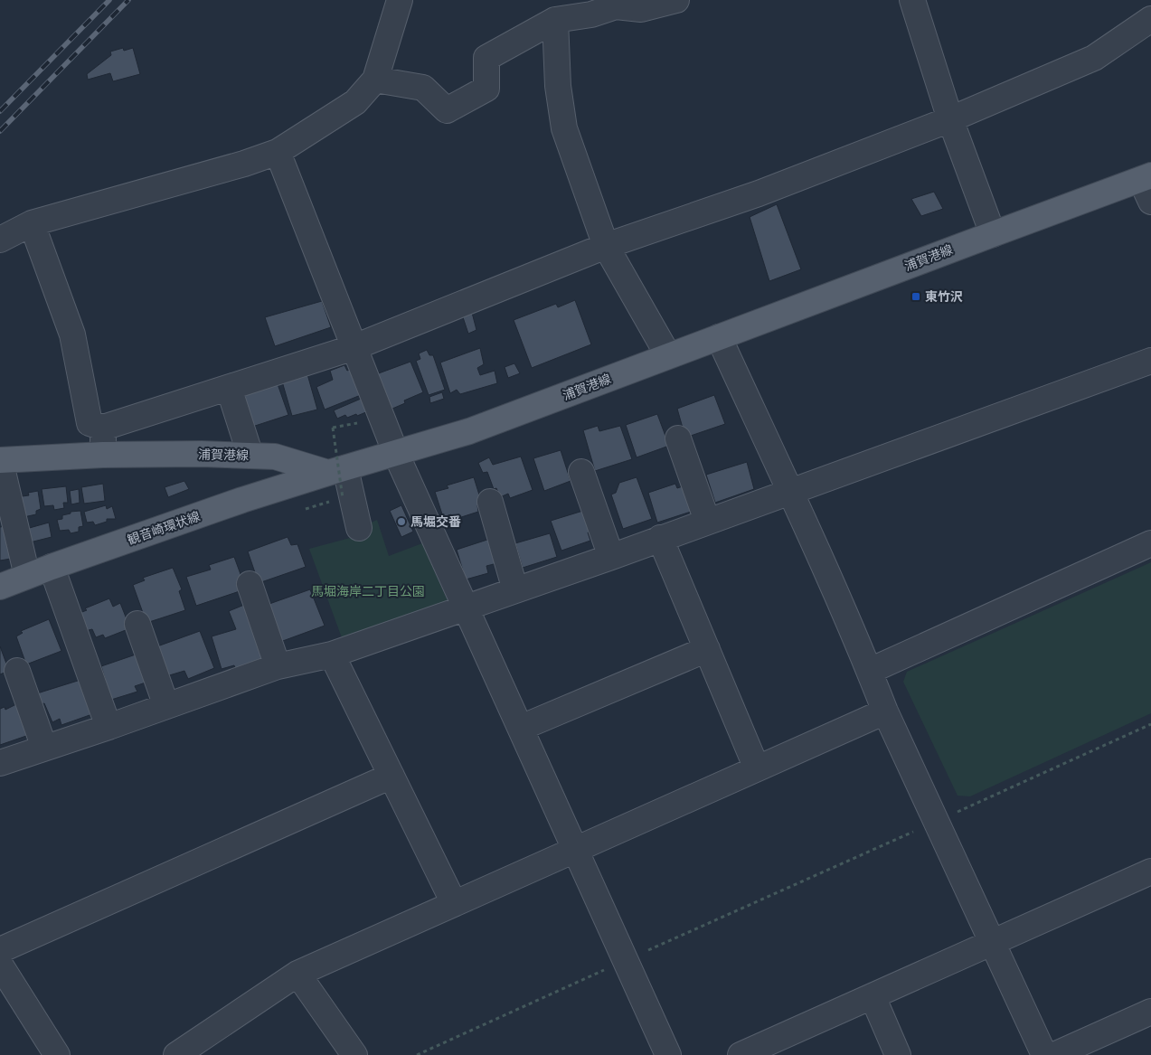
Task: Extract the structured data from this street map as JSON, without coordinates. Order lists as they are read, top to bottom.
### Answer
{
  "streets": {
    "main road": ["浦賀港線", "観音崎環状線"]
  },
  "crossings": [
    ["浦賀港線", "観音崎環状線"]
  ],
  "parks": ["馬堀海岸二丁目公園"],
  "places": {
    "transit": ["東竹沢"],
    "other": ["馬堀交番"]
  }
}
